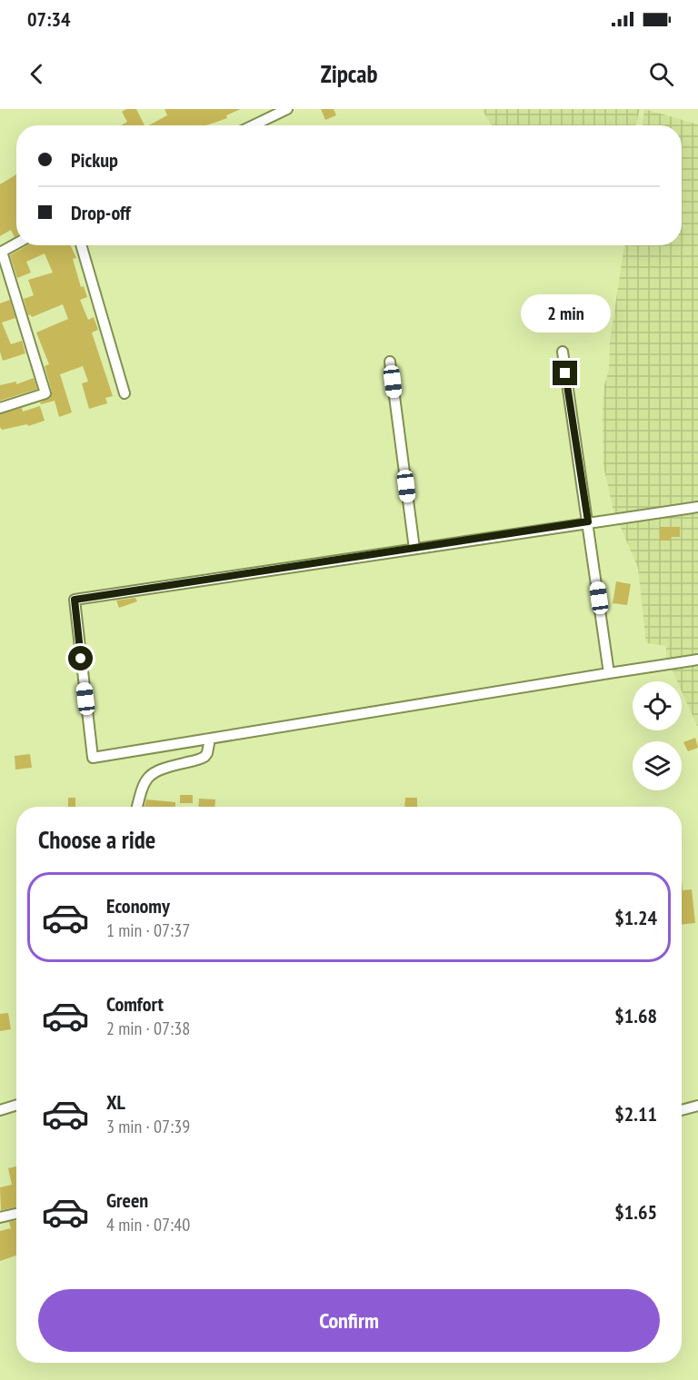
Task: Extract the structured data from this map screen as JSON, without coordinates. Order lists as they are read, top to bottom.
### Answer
{
  "page": {
    "status": "07:34",
    "header": "Zipcab",
    "banner": ["Pickup", "Drop-off"],
    "bubble": "2 min",
    "heading": "Choose a ride",
    "list": [
      {
        "name": "Economy",
        "note": "1 min · 07:37",
        "value": "$1.24"
      },
      {
        "name": "Comfort",
        "note": "2 min · 07:38",
        "value": "$1.68"
      },
      {
        "name": "XL",
        "note": "3 min · 07:39",
        "value": "$2.11"
      },
      {
        "name": "Green",
        "note": "4 min · 07:40",
        "value": "$1.65"
      }
    ],
    "buttons": "Confirm"
  }
}
